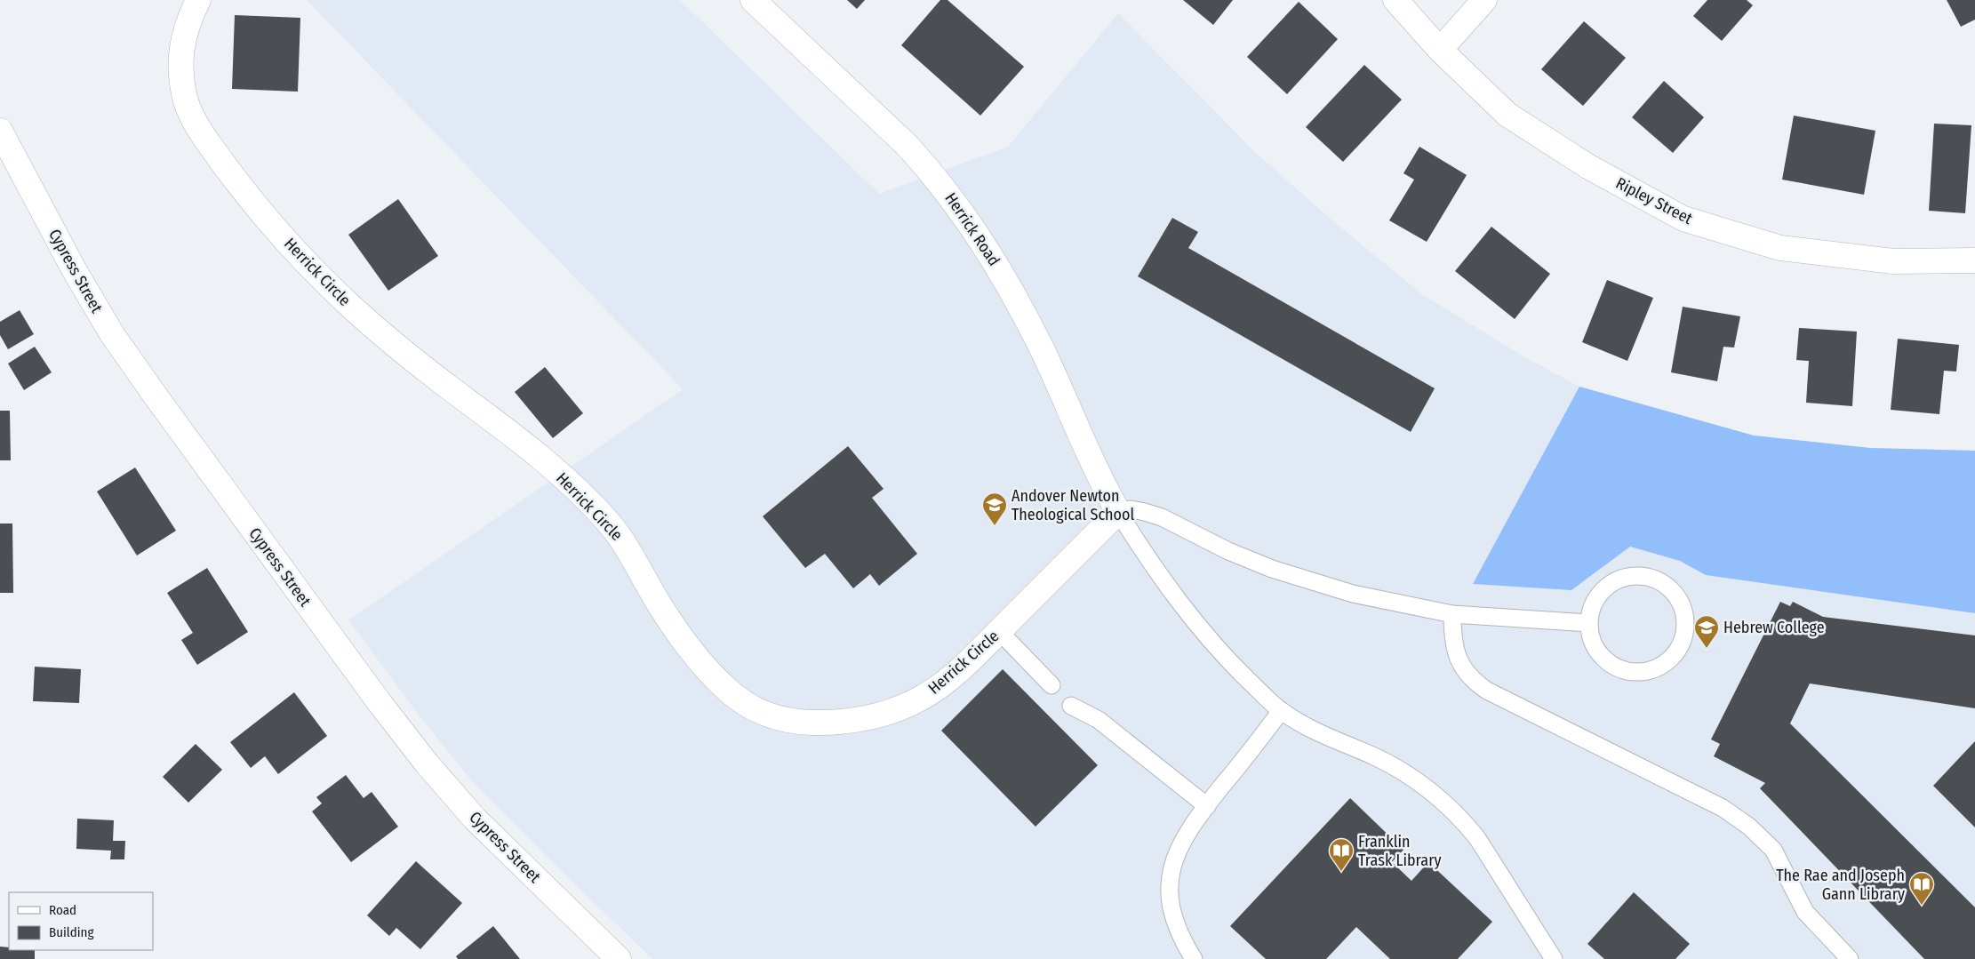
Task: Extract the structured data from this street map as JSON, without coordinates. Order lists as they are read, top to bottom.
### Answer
{
  "streets": {
    "street": [
      "Ripley Street",
      "Herrick Road",
      "Cypress Street",
      "Herrick Circle"
    ]
  },
  "crossings": [
    ["Herrick Road", "Herrick Circle"]
  ],
  "places": {
    "school or university": ["Andover Newton Theological School", "Hebrew College"],
    "library": ["Franklin Trask Library", "The Rae and Joseph Gann Library"]
  },
  "legend": ["Road", "Building"]
}
